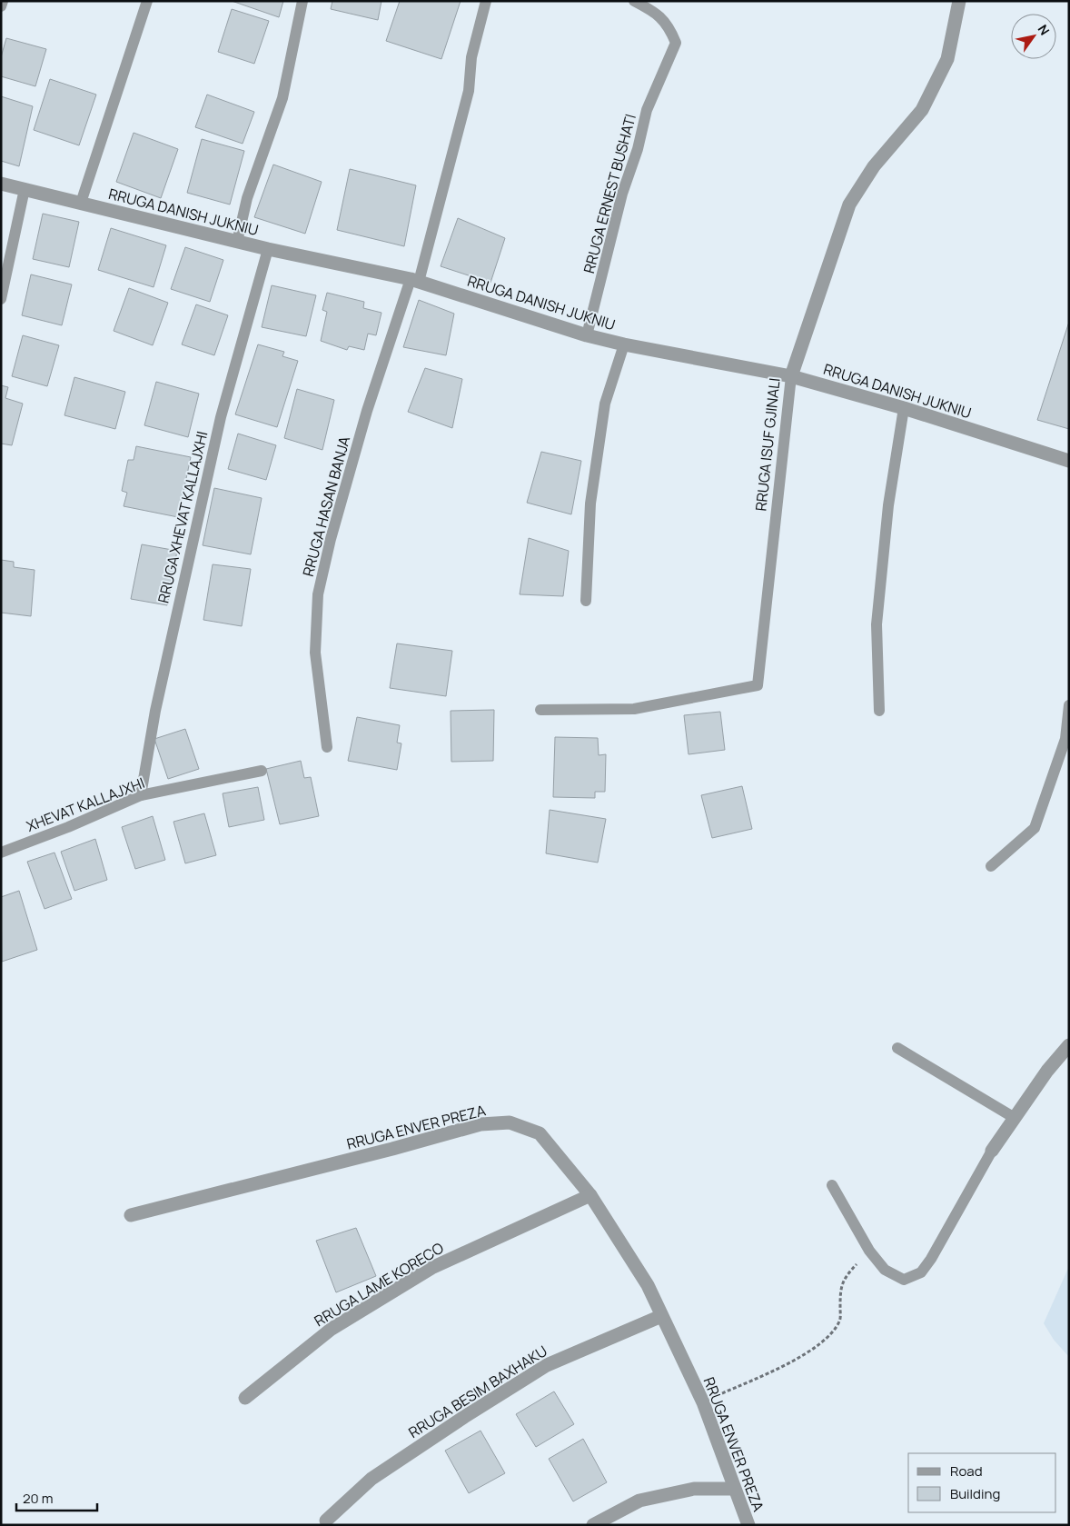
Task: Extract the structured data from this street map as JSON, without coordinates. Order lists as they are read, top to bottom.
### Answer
{
  "streets": {
    "street": [
      "RRUGA DANISH JUKNIU",
      "RRUGA ISUF GJINALI",
      "RRUGA ENVER PREZA",
      "RRUGA LAME KORECO",
      "RRUGA BESIM BAXHAKU"
    ],
    "lane": [
      "RRUGA ERNEST BUSHATI",
      "RRUGA HASAN BANJA",
      "RRUGA XHEVAT KALLAJXHI",
      "XHEVAT KALLAJXHI"
    ]
  },
  "crossings": [
    ["RRUGA ERNEST BUSHATI", "RRUGA DANISH JUKNIU"],
    ["RRUGA DANISH JUKNIU", "RRUGA ISUF GJINALI"],
    ["RRUGA DANISH JUKNIU", "RRUGA HASAN BANJA"],
    ["RRUGA DANISH JUKNIU", "RRUGA XHEVAT KALLAJXHI"],
    ["RRUGA XHEVAT KALLAJXHI", "XHEVAT KALLAJXHI"],
    ["RRUGA ENVER PREZA", "RRUGA LAME KORECO"],
    ["RRUGA ENVER PREZA", "RRUGA BESIM BAXHAKU"]
  ],
  "legend": ["Road", "Building"],
  "scale_bar": "20 m",
  "north": "top right"
}
